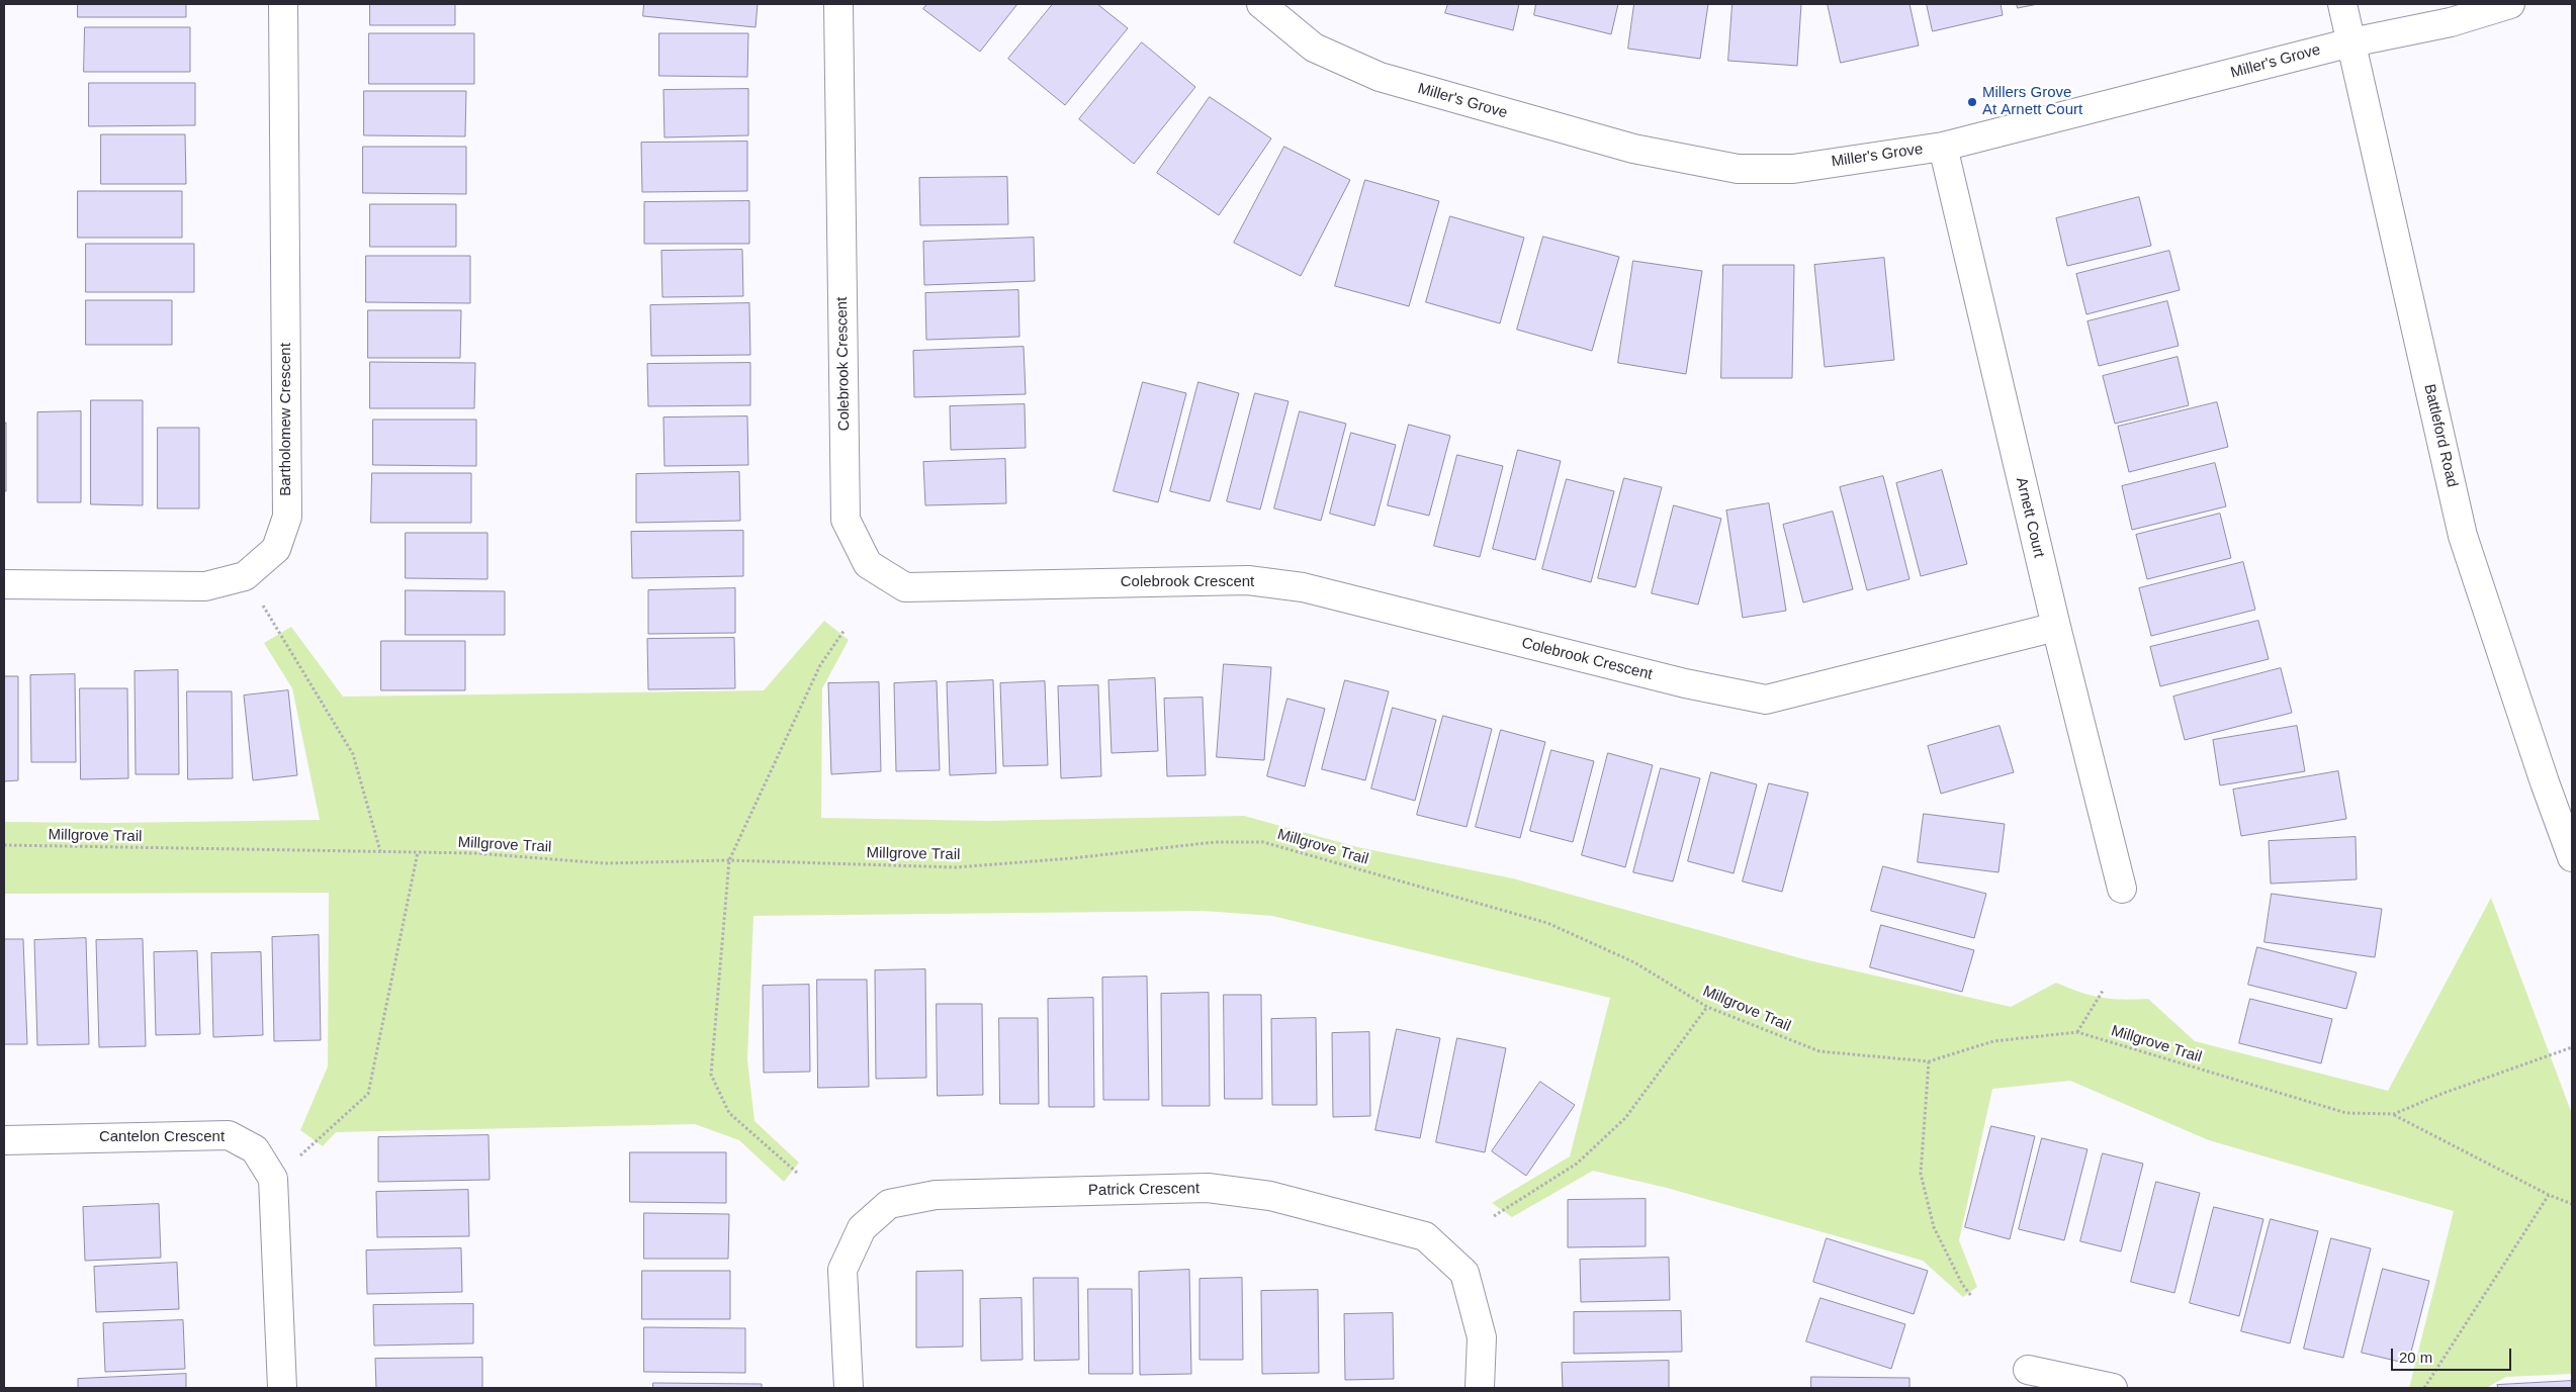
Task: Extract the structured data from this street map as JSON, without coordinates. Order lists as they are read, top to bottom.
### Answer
{
  "streets": {
    "street": [
      "Miller's Grove",
      "Colebrook Crescent",
      "Bartholomew Crescent",
      "Battleford Road",
      "Arnett Court",
      "Cantelon Crescent",
      "Patrick Crescent"
    ],
    "path": ["Millgrove Trail"]
  },
  "crossings": [
    ["Miller's Grove", "Battleford Road"],
    ["Miller's Grove", "Arnett Court"],
    ["Colebrook Crescent", "Arnett Court"]
  ],
  "places": ["Millers Grove At Arnett Court"],
  "scale_bar": "20 m"
}
